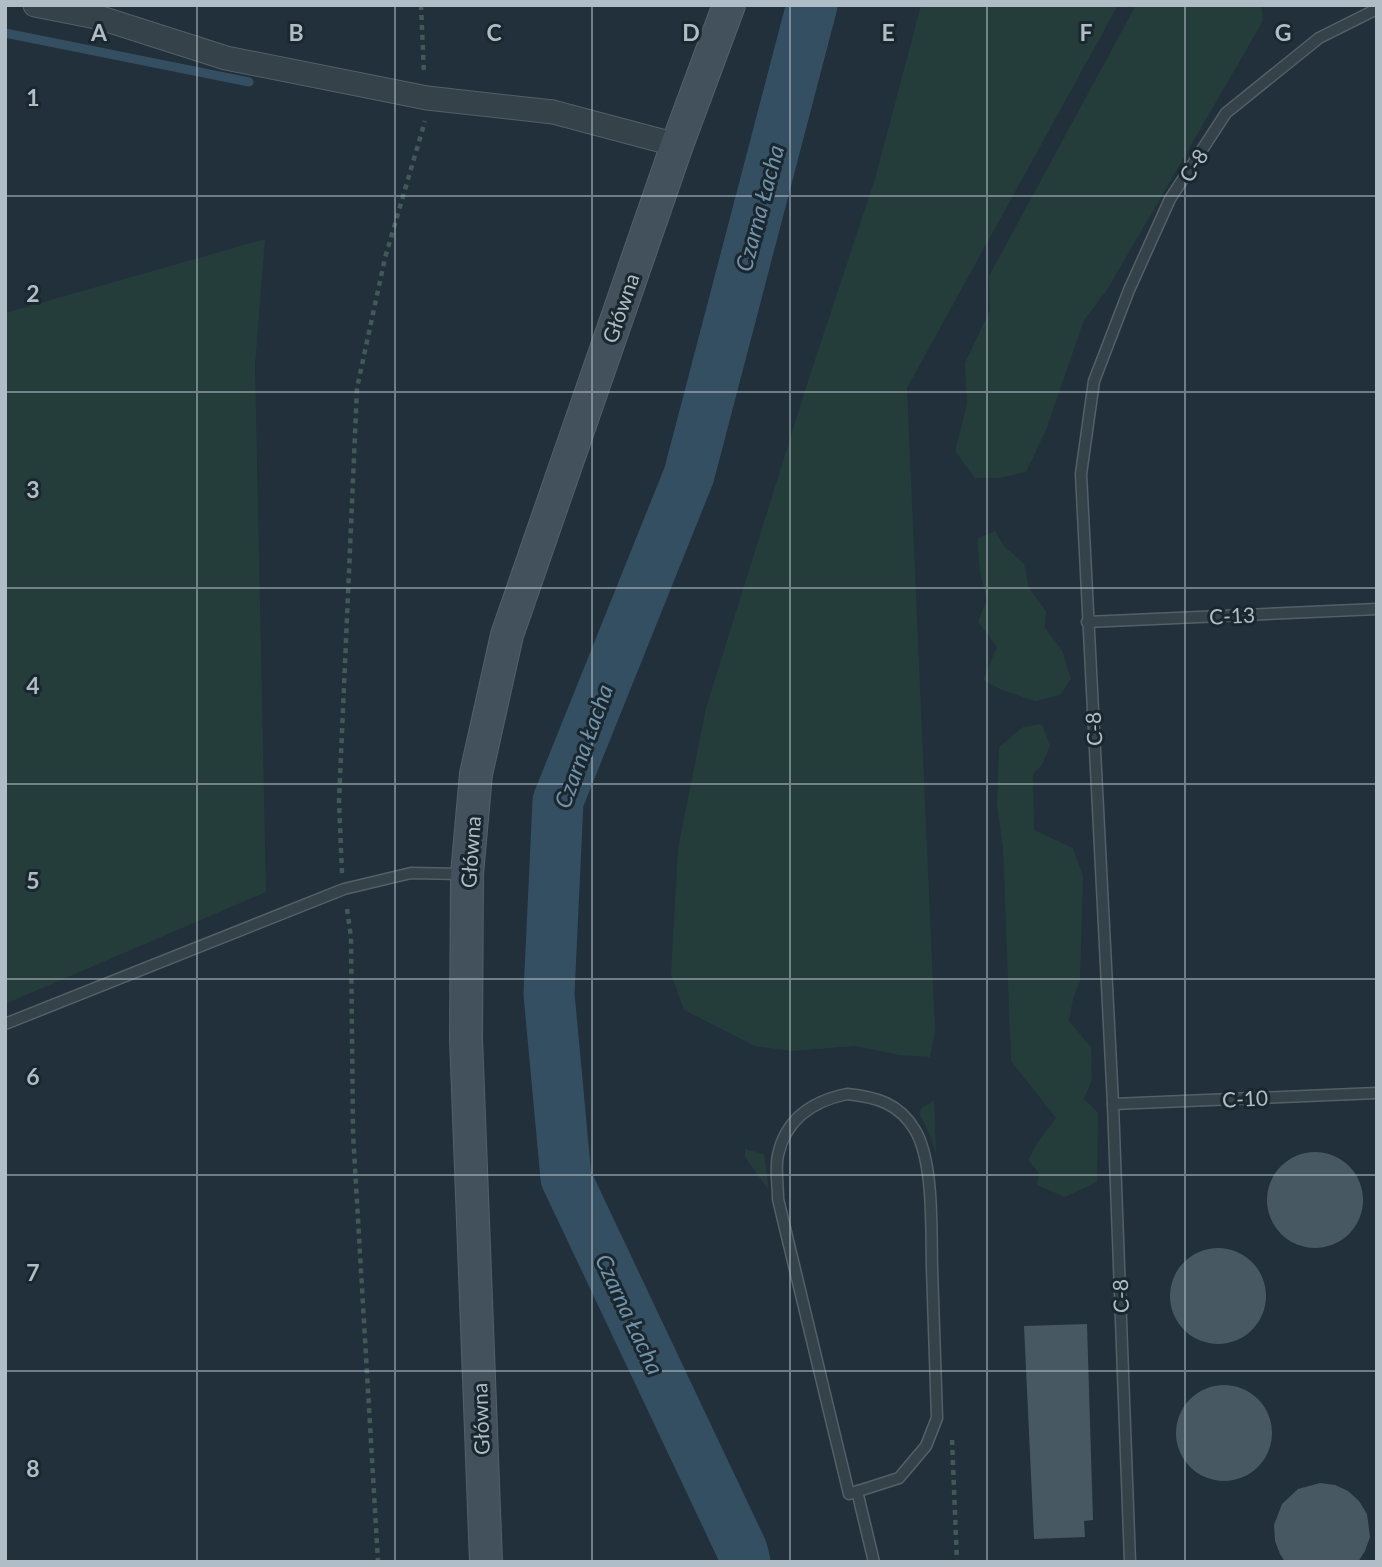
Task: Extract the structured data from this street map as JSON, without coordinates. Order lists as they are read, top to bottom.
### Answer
{
  "streets": {
    "main road": ["Główna"],
    "lane": ["C-8", "C-13", "C-10"]
  },
  "crossings": [
    ["C-8", "C-13"],
    ["C-8", "C-10"]
  ],
  "water": ["Czarna Łacha"],
  "grid": {
    "columns": [
      "A",
      "B",
      "C",
      "D",
      "E",
      "F",
      "G"
    ],
    "rows": [
      "1",
      "2",
      "3",
      "4",
      "5",
      "6",
      "7",
      "8"
    ]
  }
}
